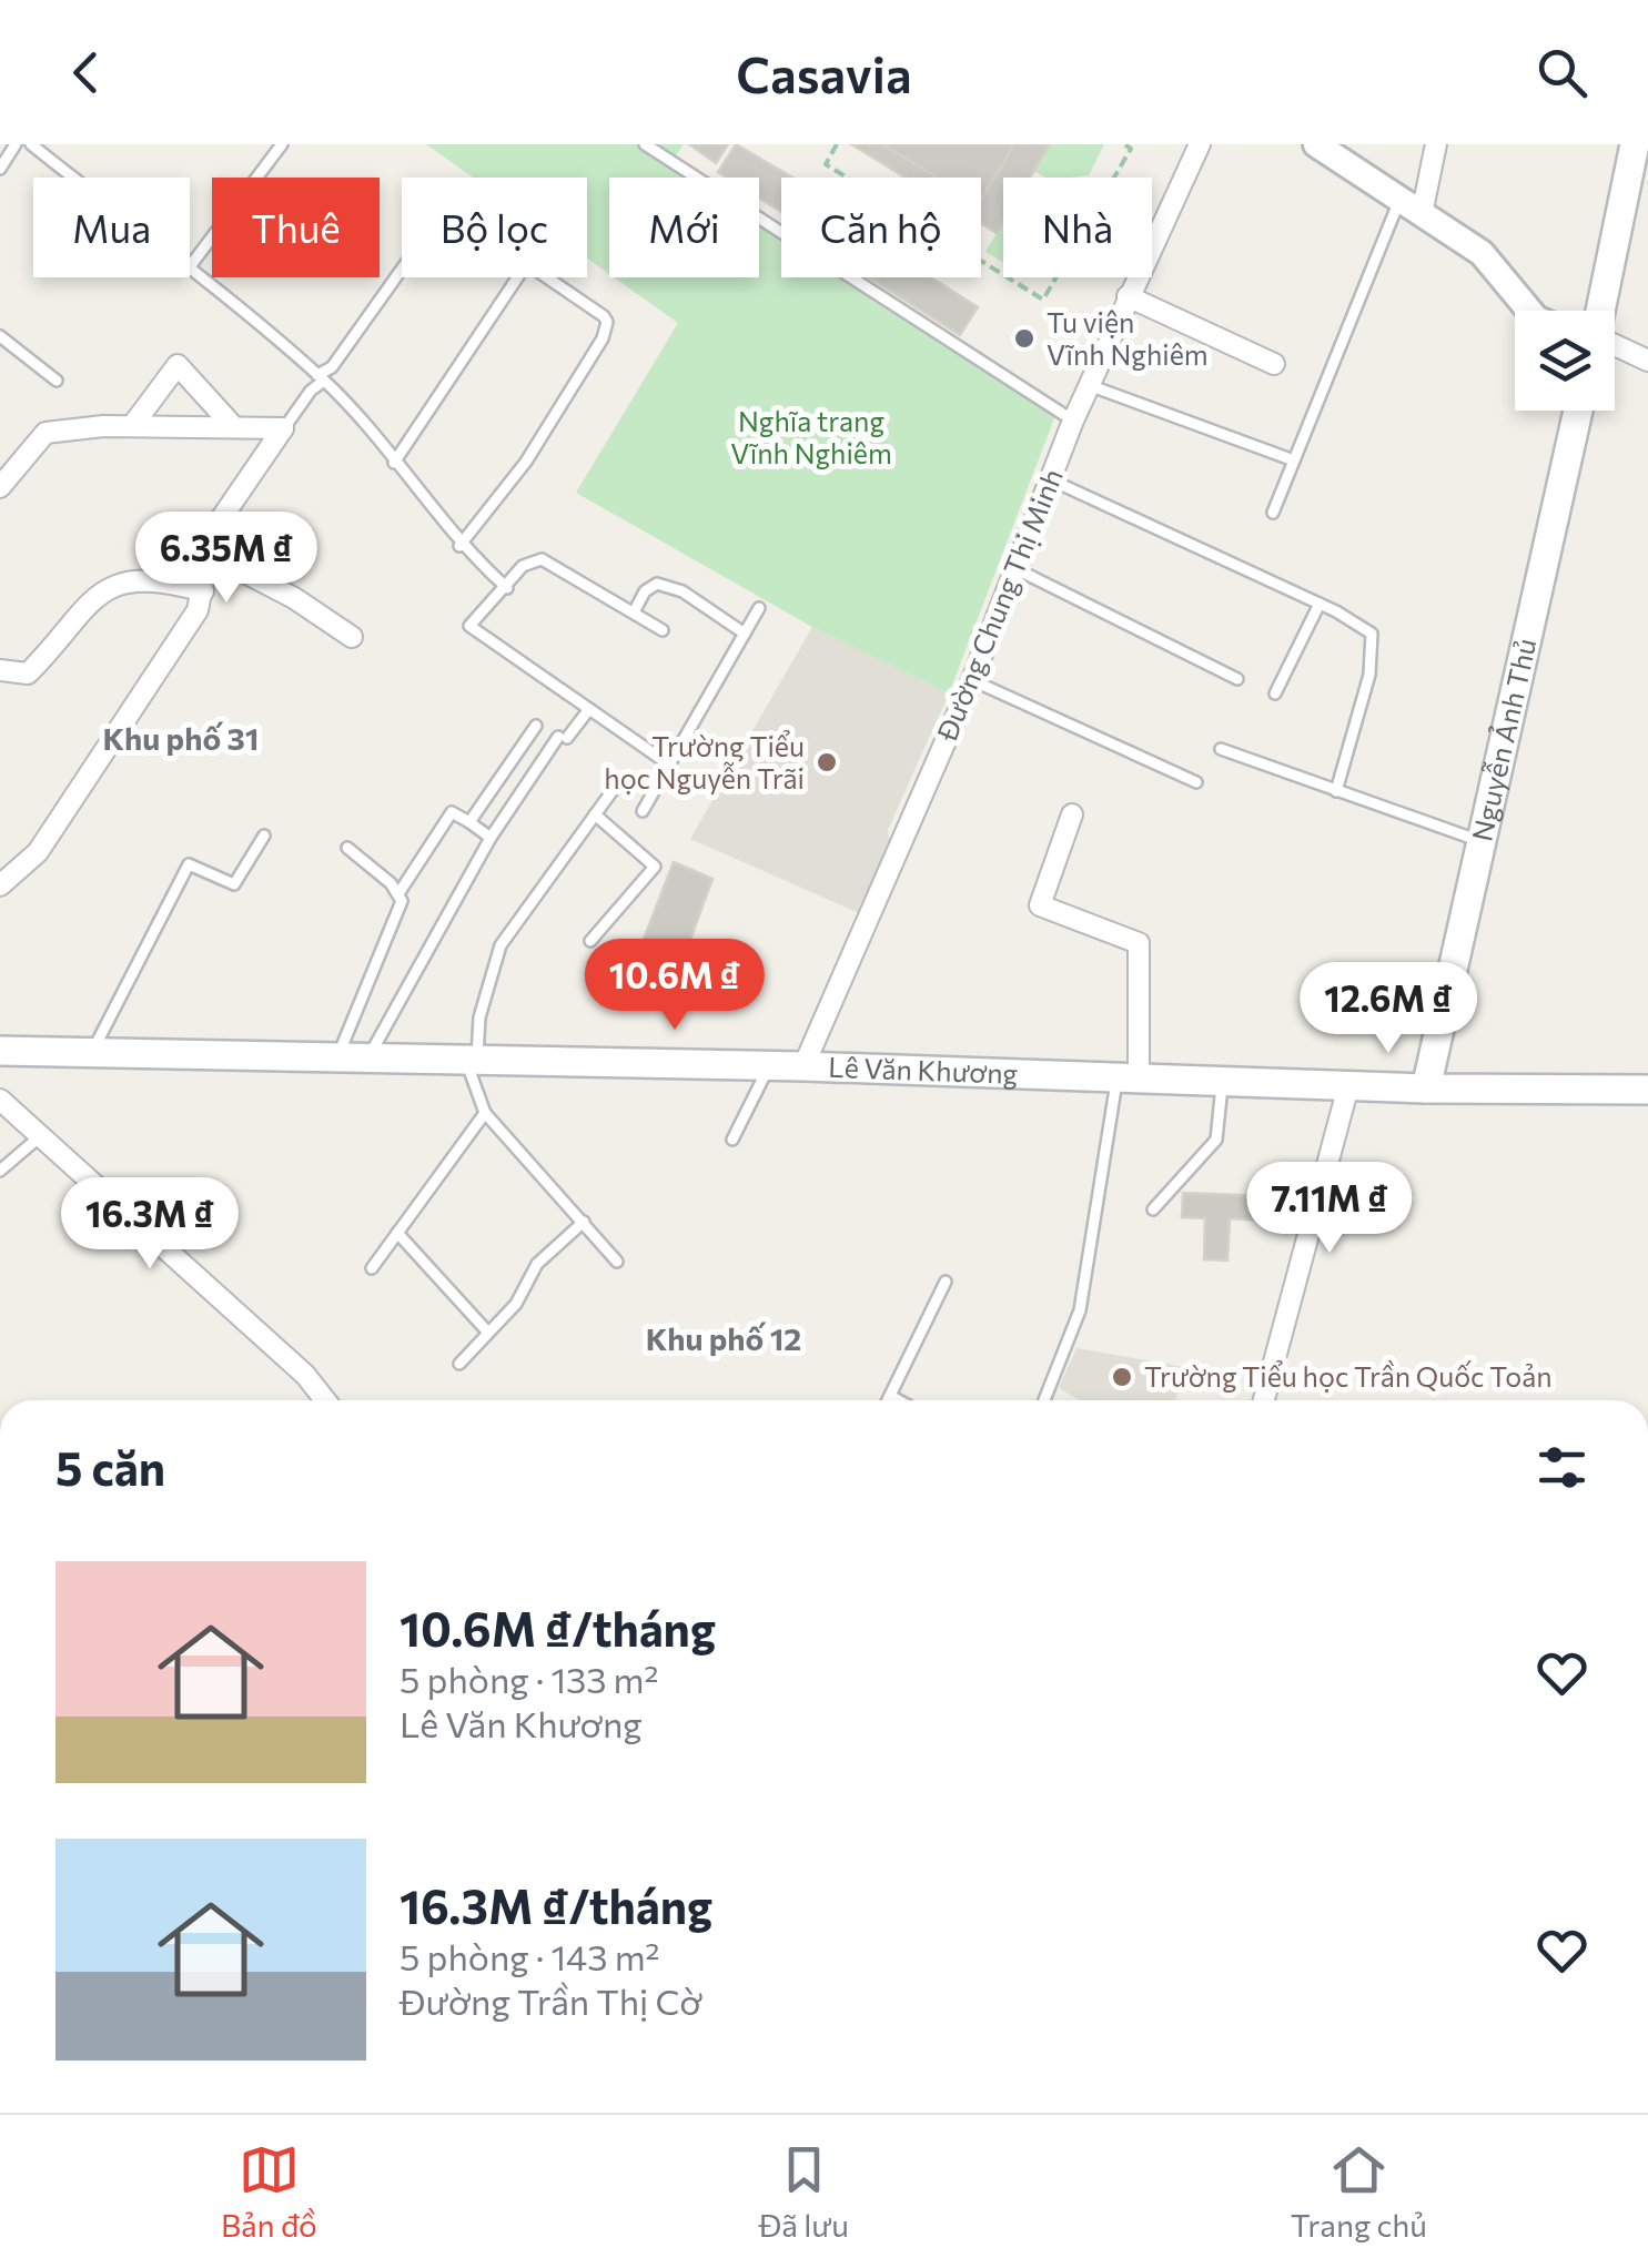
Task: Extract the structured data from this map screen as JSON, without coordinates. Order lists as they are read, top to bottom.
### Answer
{
  "streets": {
    "main road": ["Nguyễn Ảnh Thủ", "Lê Văn Khương"],
    "street": ["Đường Chung Thị Minh"]
  },
  "crossings": [
    ["Đường Chung Thị Minh", "Lê Văn Khương"],
    ["Nguyễn Ảnh Thủ", "Lê Văn Khương"]
  ],
  "districts": ["Khu phố 31", "Khu phố 12"],
  "parks": ["Nghĩa trang Vĩnh Nghiêm"],
  "places": ["Tu viện Vĩnh Nghiêm", "Trường Tiểu học Nguyễn Trãi", "Trường Tiểu học Trần Quốc Toản"],
  "page": {
    "header": "Casavia",
    "chip": [
      "Mua",
      "Thuê",
      "Bộ lọc",
      "Mới",
      "Căn hộ",
      "Nhà"
    ],
    "price": [
      "6.35M ₫",
      "10.6M ₫",
      "12.6M ₫",
      "7.11M ₫",
      "16.3M ₫"
    ],
    "heading": "5 căn",
    "list": [
      {
        "name": "10.6M ₫/tháng",
        "note": "5 phòng · 133 m² · Lê Văn Khương"
      },
      {
        "name": "16.3M ₫/tháng",
        "note": "5 phòng · 143 m² · Đường Trần Thị Cờ"
      }
    ],
    "tabs": ["Bản đồ", "Đã lưu", "Trang chủ"]
  }
}
